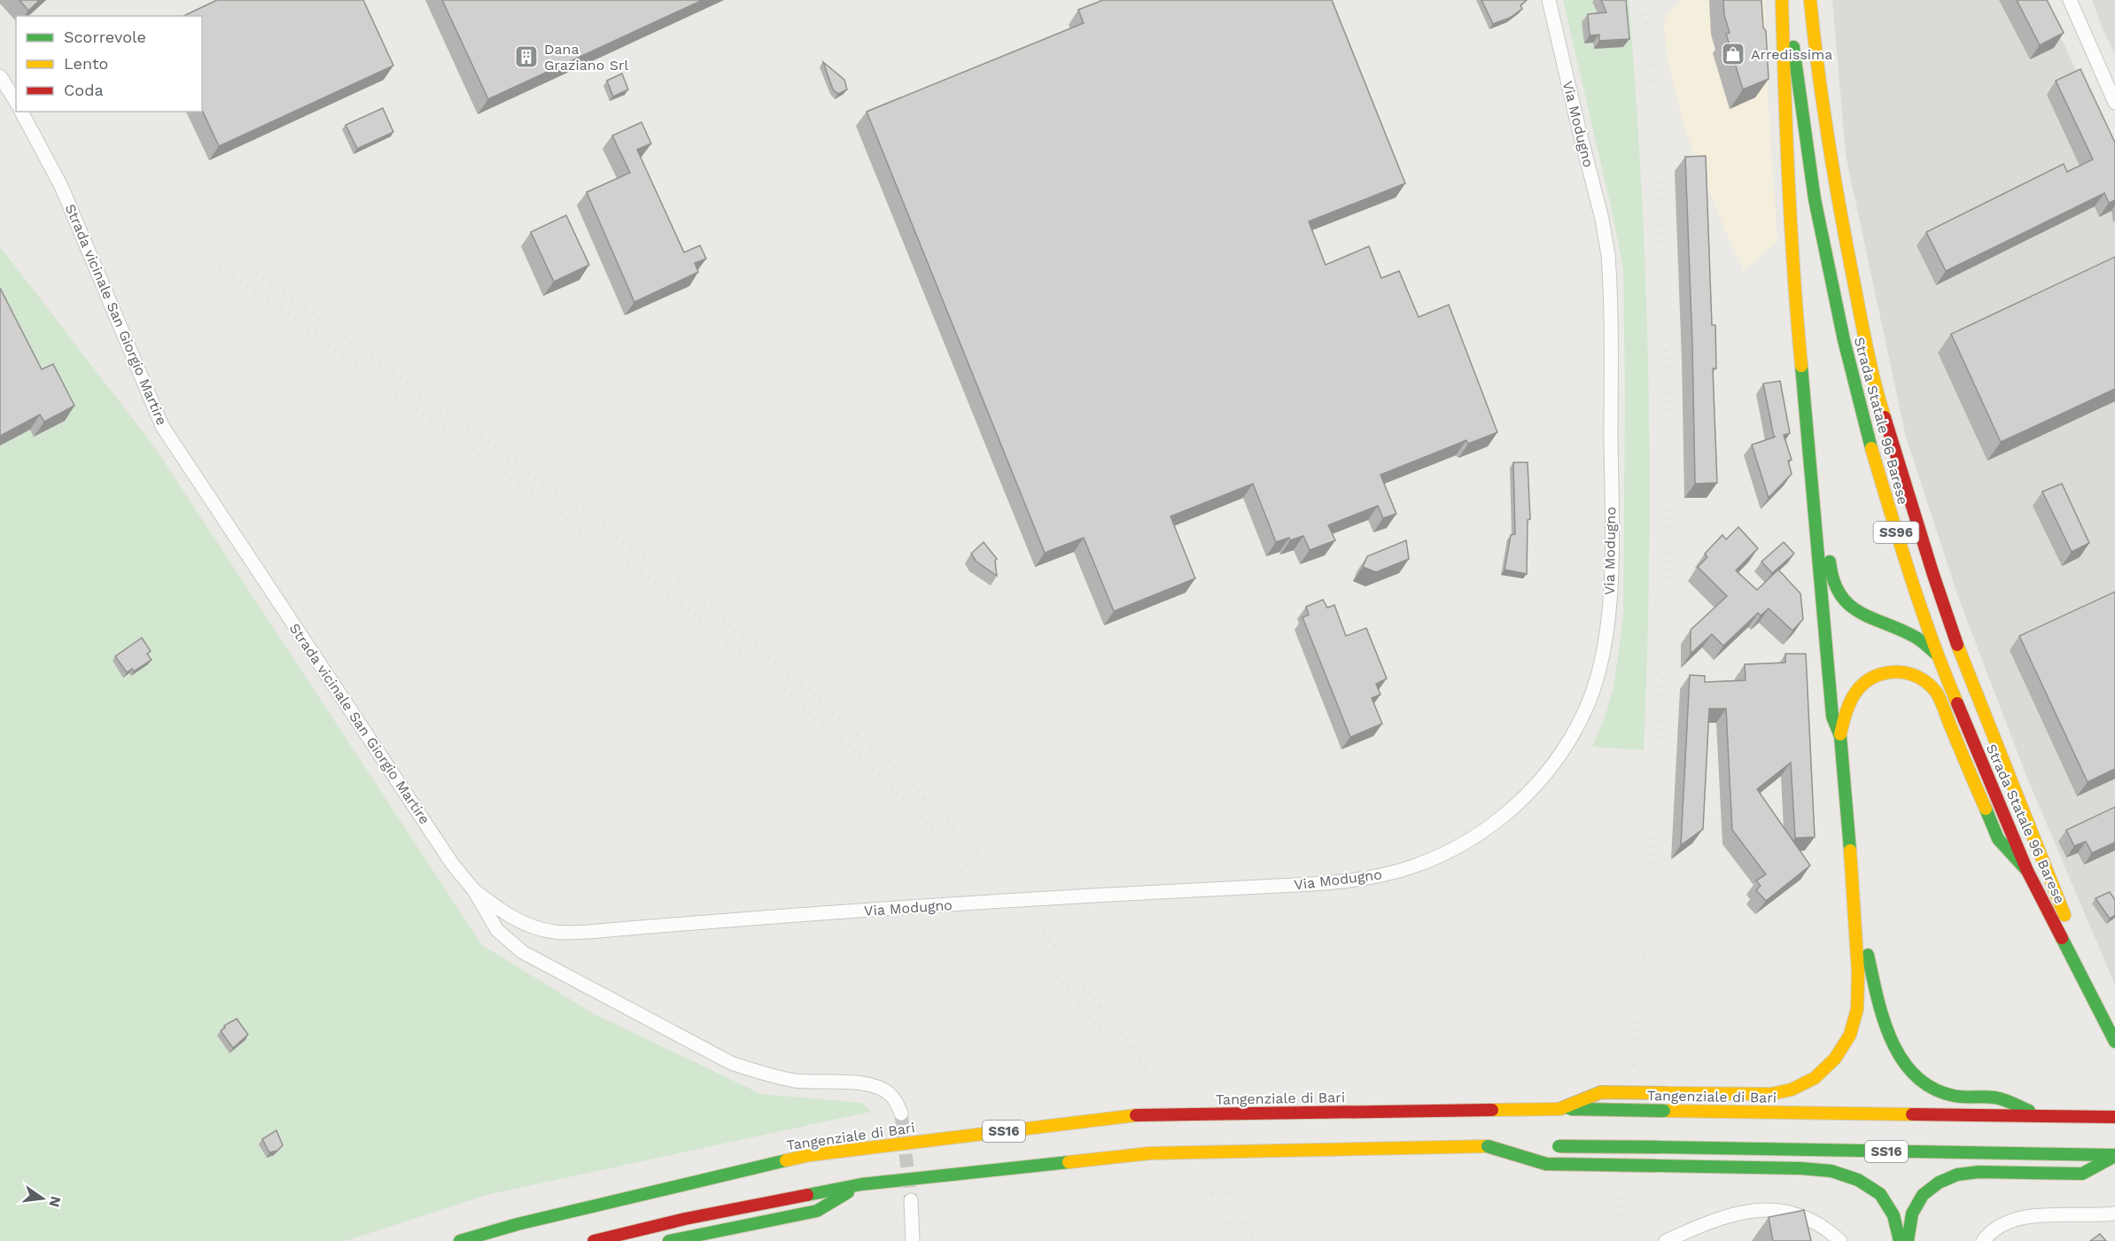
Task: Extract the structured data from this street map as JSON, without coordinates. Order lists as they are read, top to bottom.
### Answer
{
  "streets": {
    "main road": [
      "Strada Statale 96 Barese",
      "SS96",
      "Tangenziale di Bari",
      "SS16"
    ],
    "street": ["Via Modugno", "Strada vicinale San Giorgio Martire"]
  },
  "crossings": [
    ["Via Modugno", "Strada vicinale San Giorgio Martire"]
  ],
  "places": {
    "shop": ["Arredissima"],
    "building": ["Dana Graziano Srl"]
  },
  "legend": ["Scorrevole", "Lento", "Coda"],
  "north": "right"
}
